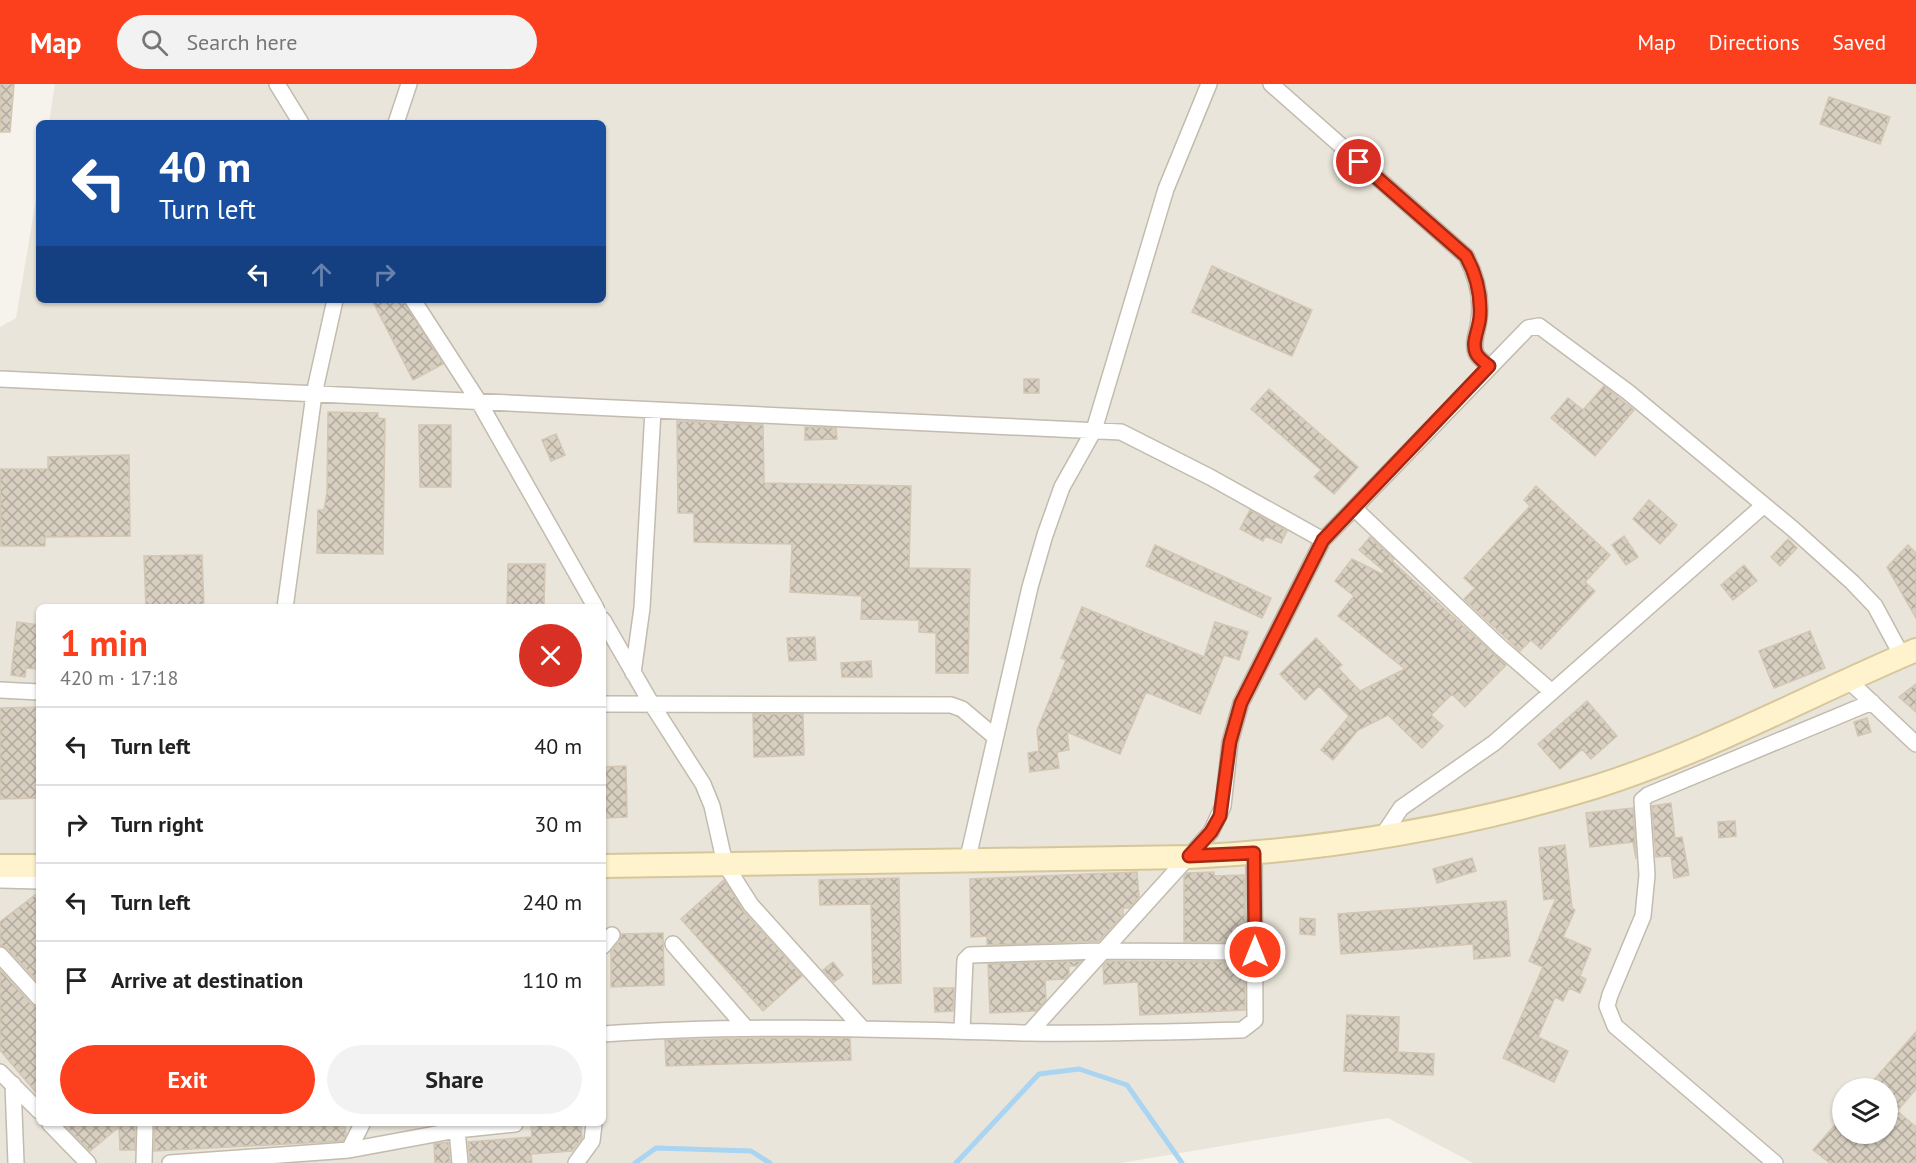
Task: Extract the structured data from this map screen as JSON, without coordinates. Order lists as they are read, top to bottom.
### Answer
{
  "page": {
    "header": "Map",
    "search": "Search here",
    "nav": ["Map", "Directions", "Saved"],
    "turn": ["40 m", "Turn left"],
    "heading": ["1 min", "420 m · 17:18"],
    "list": [
      {
        "name": "Turn left",
        "value": "40 m"
      },
      {
        "name": "Turn right",
        "value": "30 m"
      },
      {
        "name": "Turn left",
        "value": "240 m"
      },
      {
        "name": "Arrive at destination",
        "value": "110 m"
      }
    ],
    "buttons": ["Exit", "Share"]
  }
}
